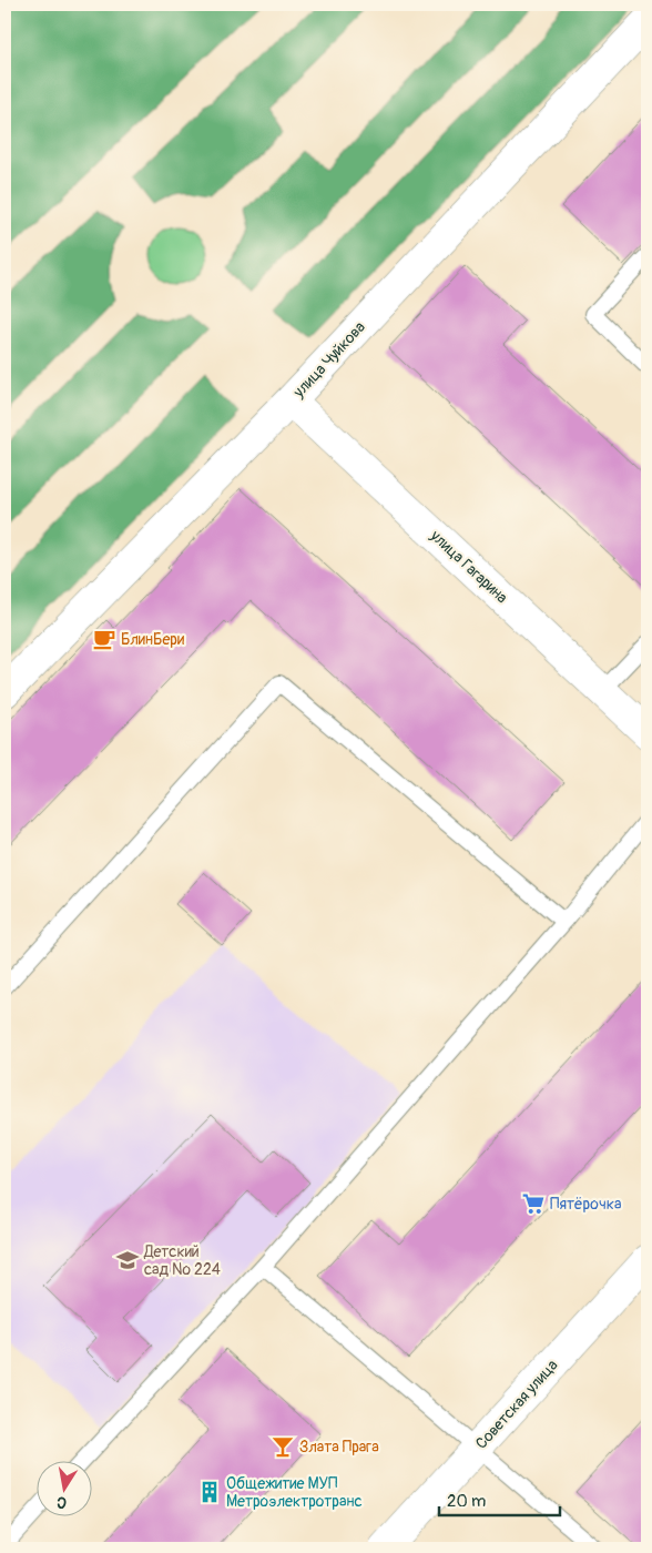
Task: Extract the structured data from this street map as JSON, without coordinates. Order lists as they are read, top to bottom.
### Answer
{
  "streets": {
    "street": ["улица Чуйкова", "улица Гагарина", "Советская улица"]
  },
  "crossings": [
    ["улица Чуйкова", "улица Гагарина"]
  ],
  "places": {
    "cafe": ["БлинБери"],
    "supermarket": ["Пятёрочка"],
    "school or university": ["Детский сад № 224"],
    "bar": ["Злата Прага"],
    "building": ["Общежитие МУП Метроэлектротранс"]
  },
  "scale_bar": "20 m",
  "north": "bottom"
}
